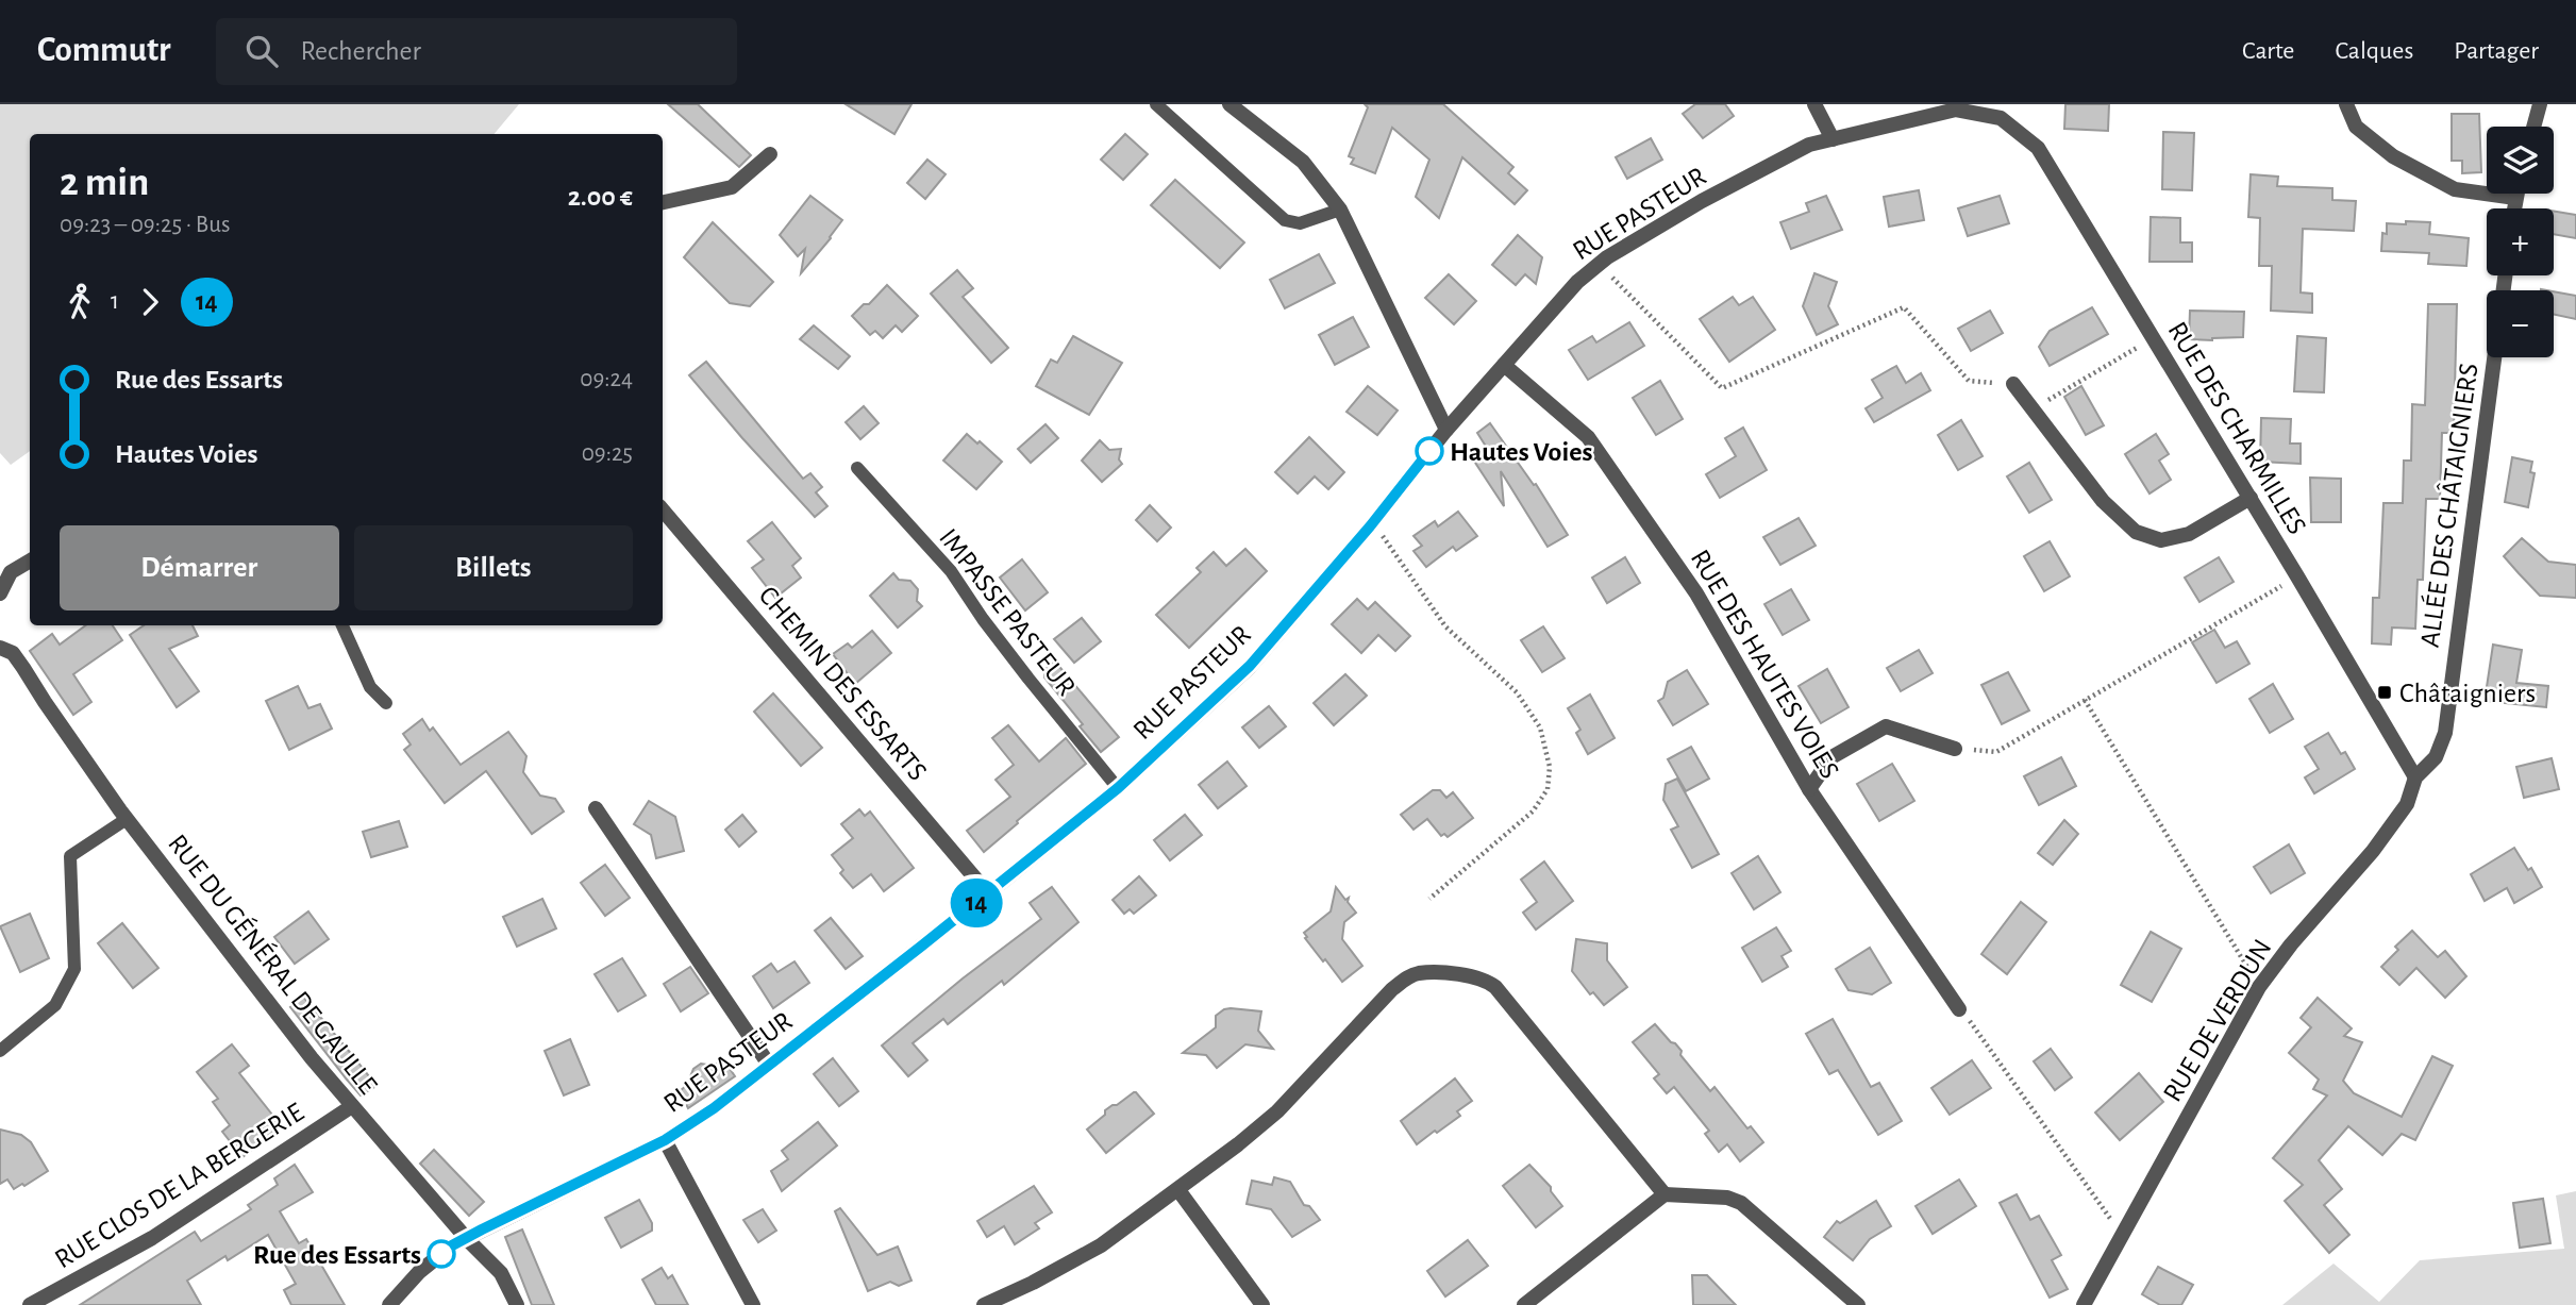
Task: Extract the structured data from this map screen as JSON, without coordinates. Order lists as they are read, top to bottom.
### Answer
{
  "streets": {
    "street": [
      "RUE PASTEUR",
      "RUE DES CHARMILLES",
      "ALLÉE DES CHÂTAIGNIERS",
      "RUE DES HAUTES VOIES",
      "CHEMIN DES ESSARTS",
      "RUE DU GÉNÉRAL DE GAULLE",
      "RUE DE VERDUN",
      "RUE CLOS DE LA BERGERIE"
    ],
    "lane": ["IMPASSE PASTEUR"]
  },
  "crossings": [
    ["RUE PASTEUR", "RUE DES CHARMILLES"],
    ["RUE PASTEUR", "IMPASSE PASTEUR"],
    ["RUE PASTEUR", "RUE DES HAUTES VOIES"],
    ["RUE PASTEUR", "CHEMIN DES ESSARTS"],
    ["RUE PASTEUR", "RUE DU GÉNÉRAL DE GAULLE"],
    ["RUE DES CHARMILLES", "ALLÉE DES CHÂTAIGNIERS"],
    ["RUE DES CHARMILLES", "RUE DE VERDUN"],
    ["ALLÉE DES CHÂTAIGNIERS", "RUE DE VERDUN"],
    ["RUE DU GÉNÉRAL DE GAULLE", "RUE CLOS DE LA BERGERIE"]
  ],
  "places": {
    "other": ["Hautes Voies", "Rue des Essarts"],
    "transit": ["Châtaigniers"]
  },
  "lines": ["bus line 14"],
  "page": {
    "header": "Commutr",
    "search": "Rechercher",
    "nav": ["Carte", "Calques", "Partager"],
    "on_map": "14",
    "map_buttons": ["+", "−"],
    "heading": ["2 min", "09:23 – 09:25 · Bus", "2.00 €"],
    "legs": ["1", "14"],
    "list": [
      {
        "name": "Rue des Essarts",
        "value": "09:24"
      },
      {
        "name": "Hautes Voies",
        "value": "09:25"
      }
    ],
    "buttons": ["Démarrer", "Billets"]
  }
}
